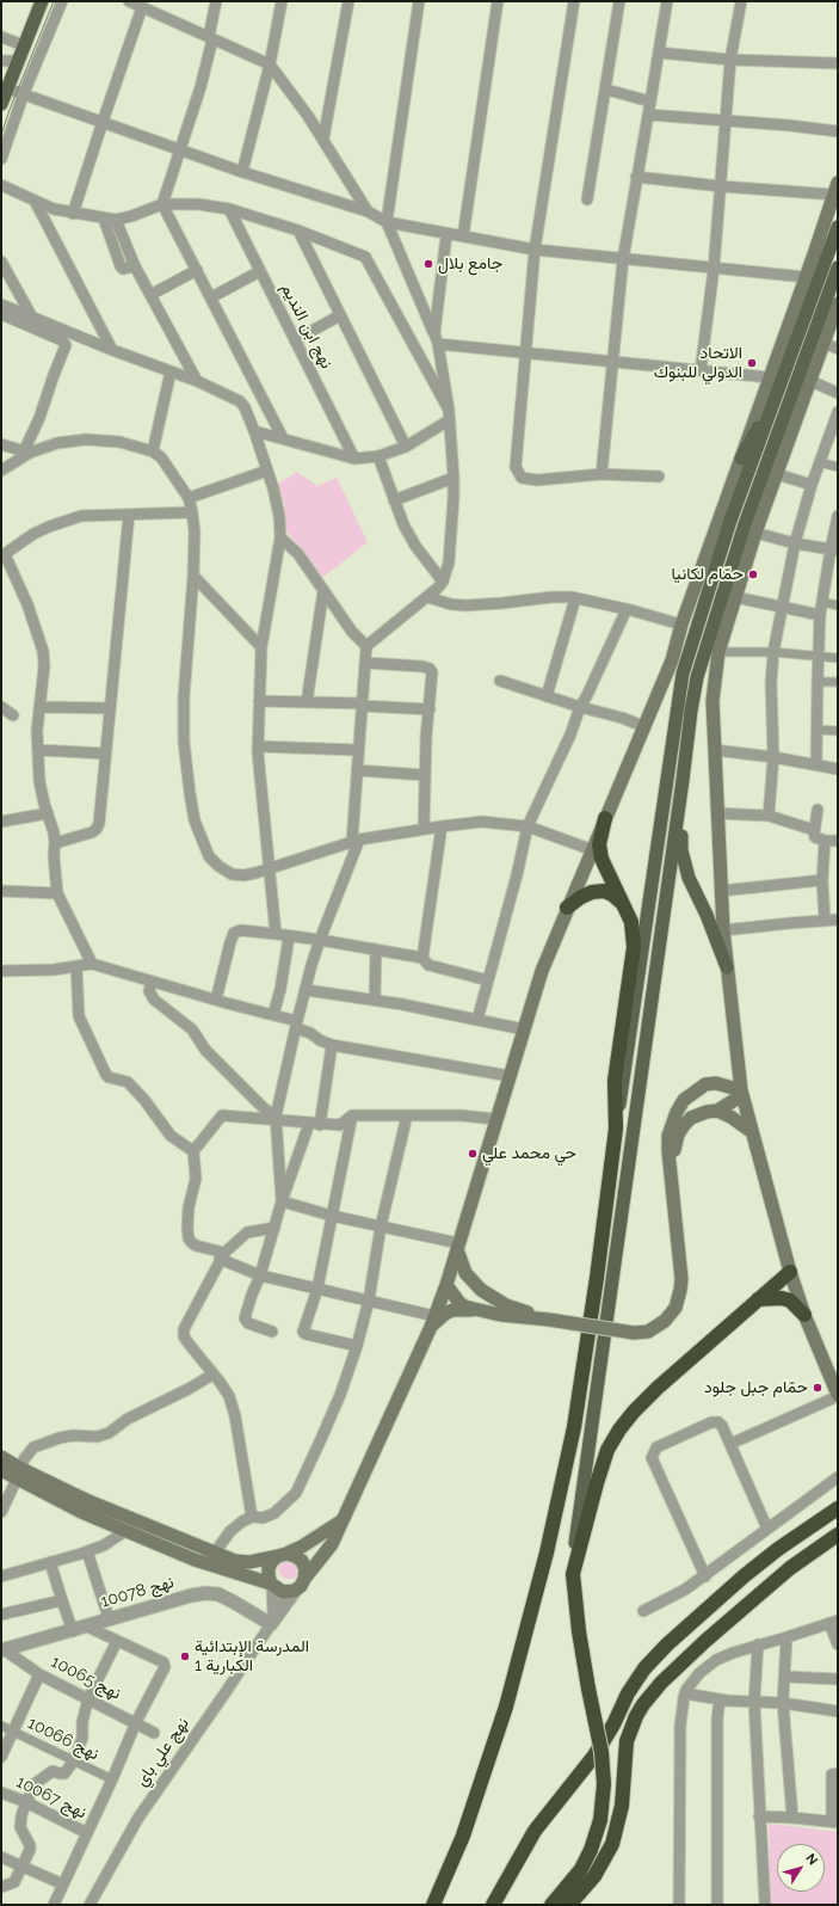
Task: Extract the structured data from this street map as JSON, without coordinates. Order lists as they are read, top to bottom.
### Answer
{
  "streets": {
    "street": [
      "نهج ابن النديم",
      "نهج 10078",
      "نهج 10065",
      "نهج 10066",
      "نهج علي باي",
      "نهج 10067"
    ]
  },
  "crossings": [
    ["نهج 10078", "نهج 10065"],
    ["نهج 10078", "نهج علي باي"]
  ],
  "places": [
    "جامع بلال",
    "الاتحاد الدولي للبنوك",
    "حمّام لكانيا",
    "حي محمد علي",
    "حمّام جبل جلود",
    "المدرسة الإبتدائية الكبارية 1"
  ],
  "north": "top right"
}
